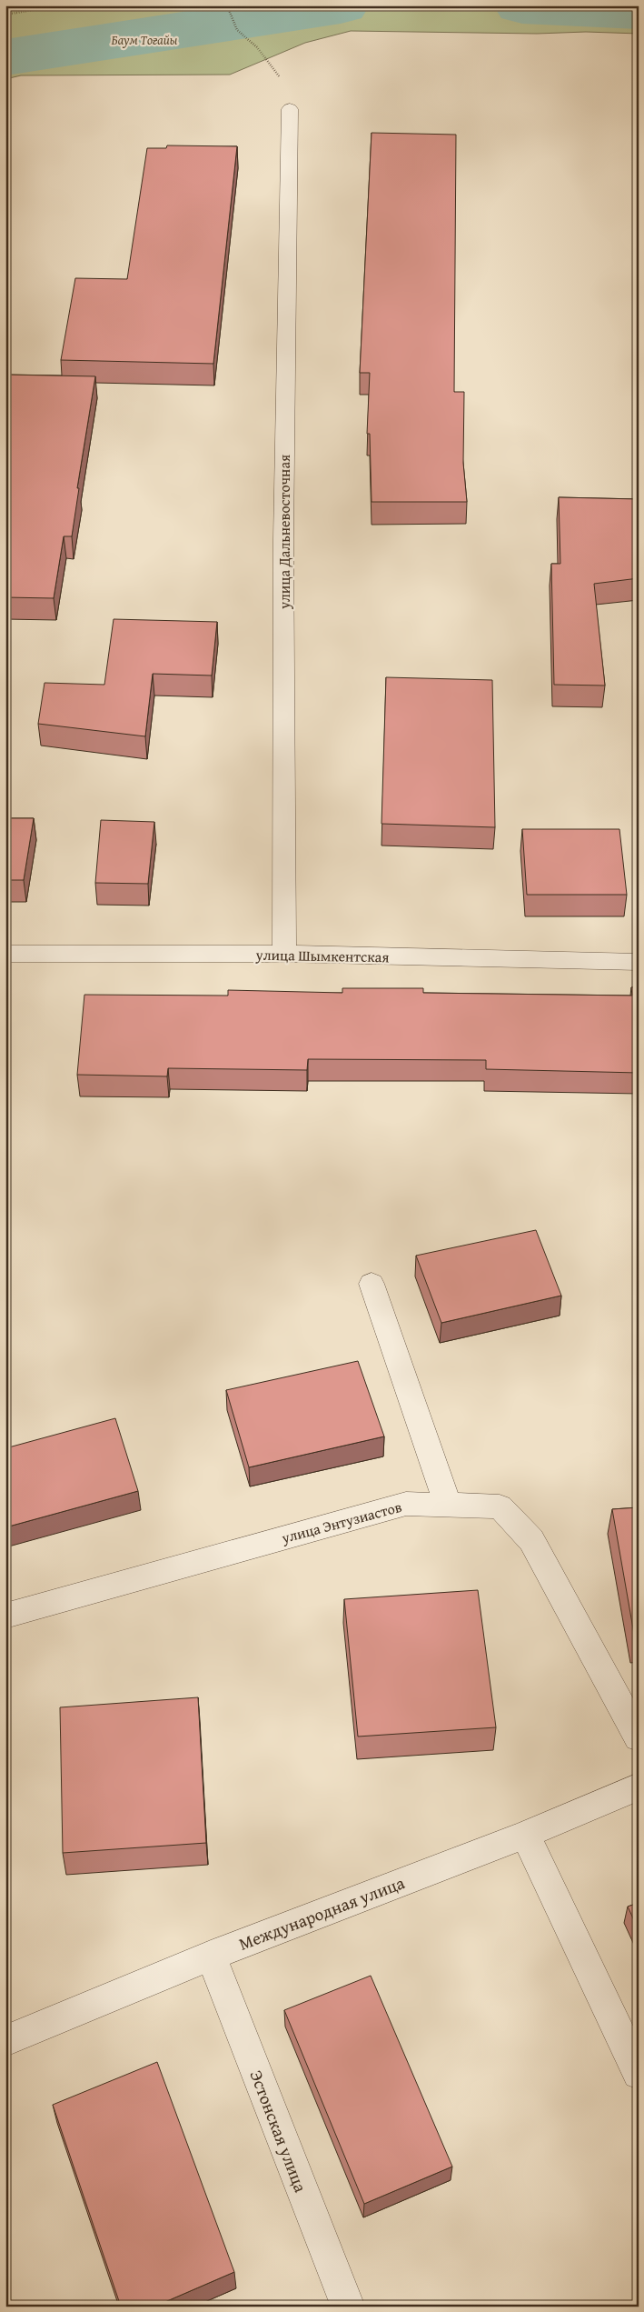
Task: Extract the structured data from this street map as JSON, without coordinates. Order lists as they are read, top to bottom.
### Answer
{
  "streets": {
    "street": [
      "улица Дальневосточная",
      "улица Шымкентская",
      "улица Энтузиастов",
      "Международная улица",
      "Эстонская улица"
    ]
  },
  "crossings": [
    ["улица Дальневосточная", "улица Шымкентская"],
    ["Международная улица", "Эстонская улица"]
  ],
  "parks": ["Баум Тоғайы"]
}
